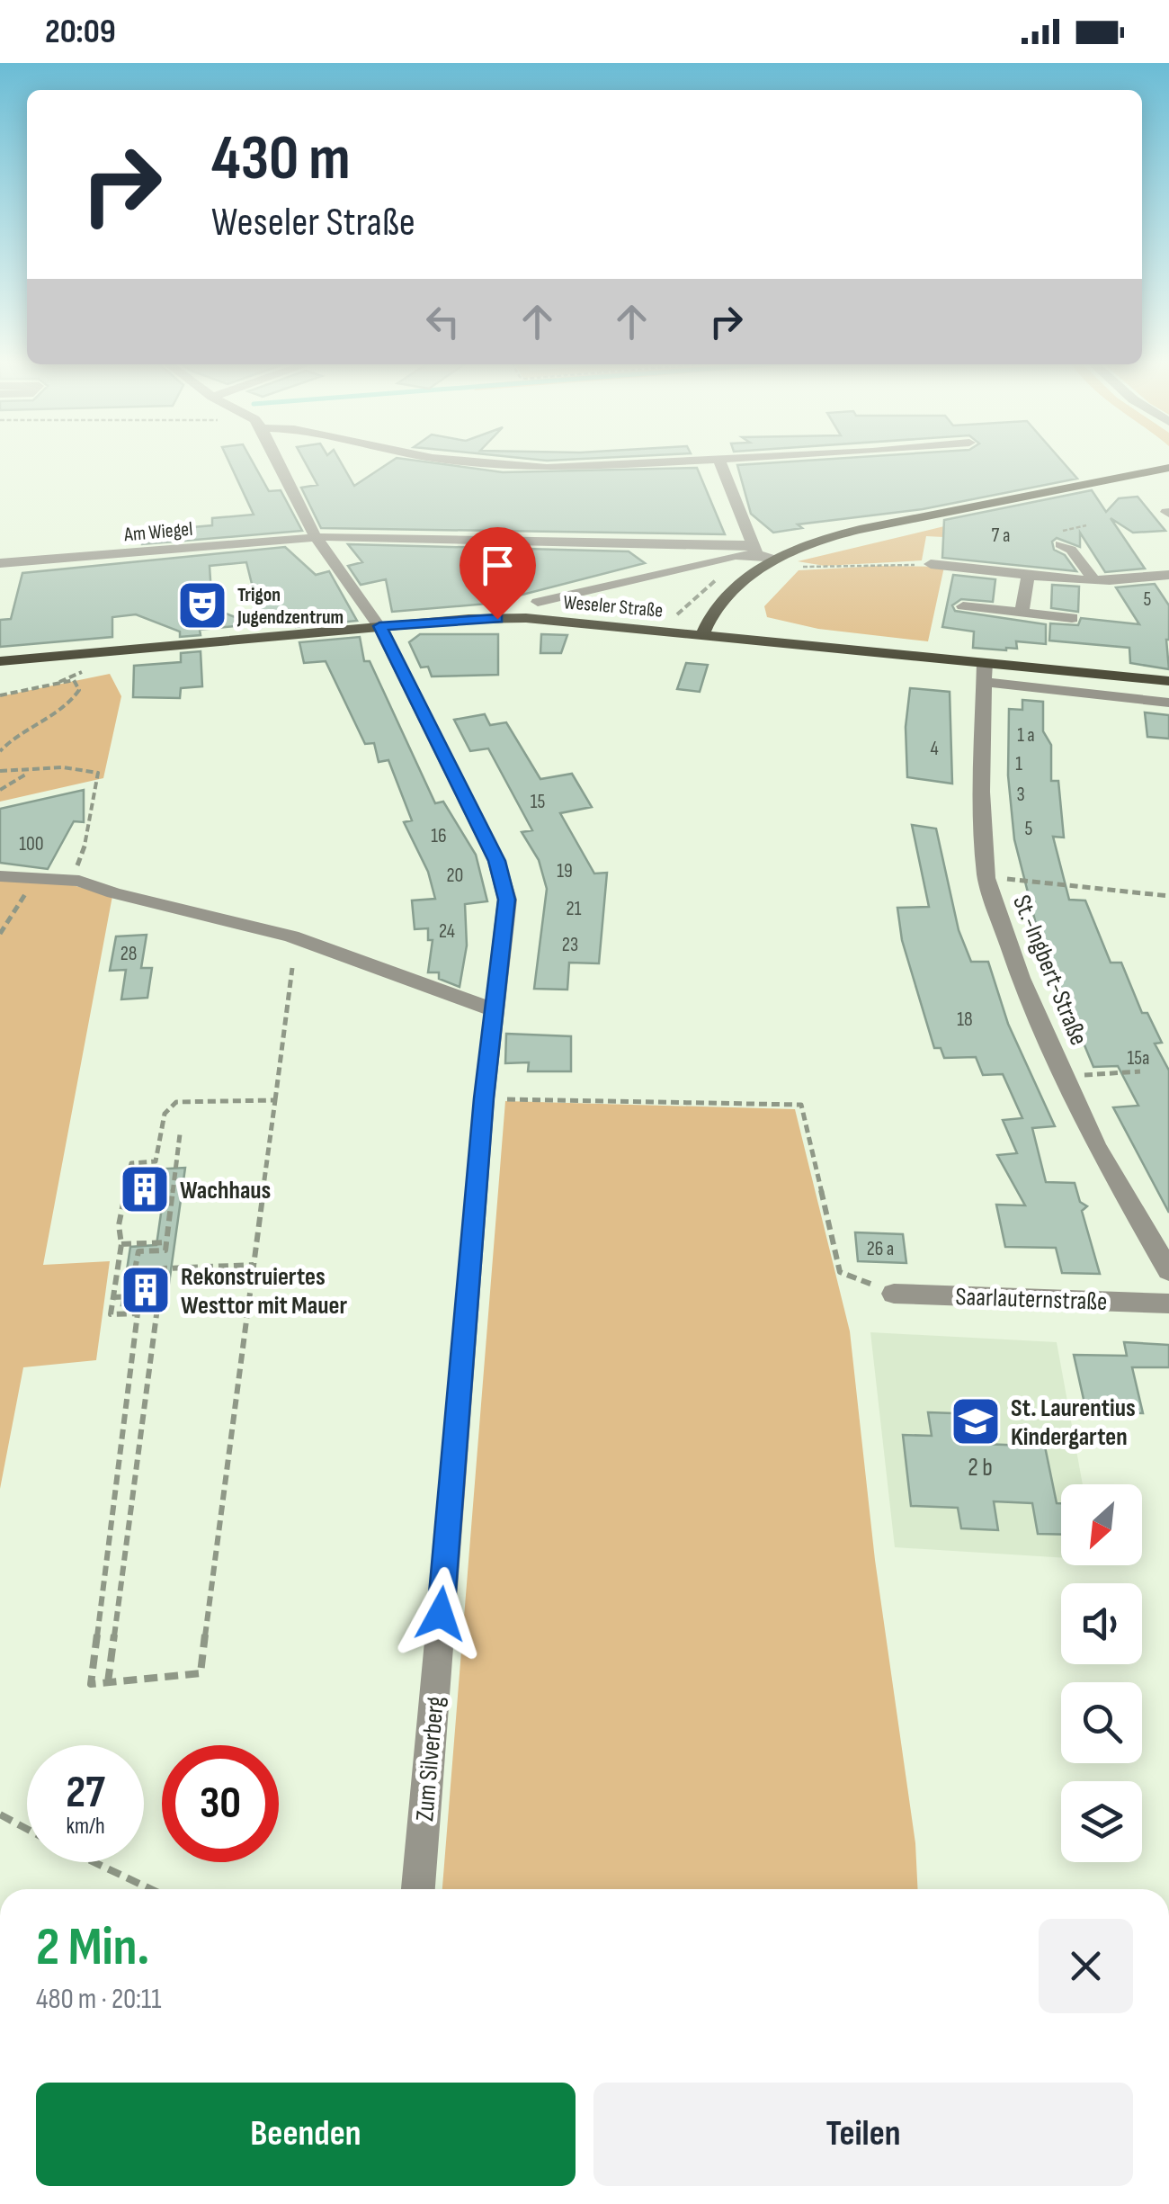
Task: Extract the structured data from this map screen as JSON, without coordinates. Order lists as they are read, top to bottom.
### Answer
{
  "streets": {
    "main road": ["Weseler Straße"],
    "street": [
      "Am Wiegel",
      "St.-Ingbert-Straße",
      "Saarlauternstraße",
      "Zum Silverberg"
    ]
  },
  "crossings": [
    ["Am Wiegel", "Zum Silverberg"],
    ["Weseler Straße", "St.-Ingbert-Straße"],
    ["Weseler Straße", "Zum Silverberg"]
  ],
  "places": {
    "theatre": ["Trigon Jugendzentrum"],
    "building": ["Wachhaus", "Rekonstruiertes Westtor mit Mauer"],
    "school or university": ["St. Laurentius Kindergarten"]
  },
  "house_numbers": [
    "7 a",
    "5",
    "1 a",
    "4",
    "1",
    "3",
    "15",
    "5",
    "16",
    "100",
    "19",
    "20",
    "21",
    "24",
    "23",
    "28",
    "18",
    "15a",
    "26 a",
    "2 b"
  ],
  "north": "bottom left",
  "page": {
    "status": "20:09",
    "turn": ["430 m", "Weseler Straße"],
    "speed": "27 km/h",
    "limit": "30",
    "heading": ["2 Min.", "480 m · 20:11"],
    "buttons": ["Beenden", "Teilen"]
  }
}
